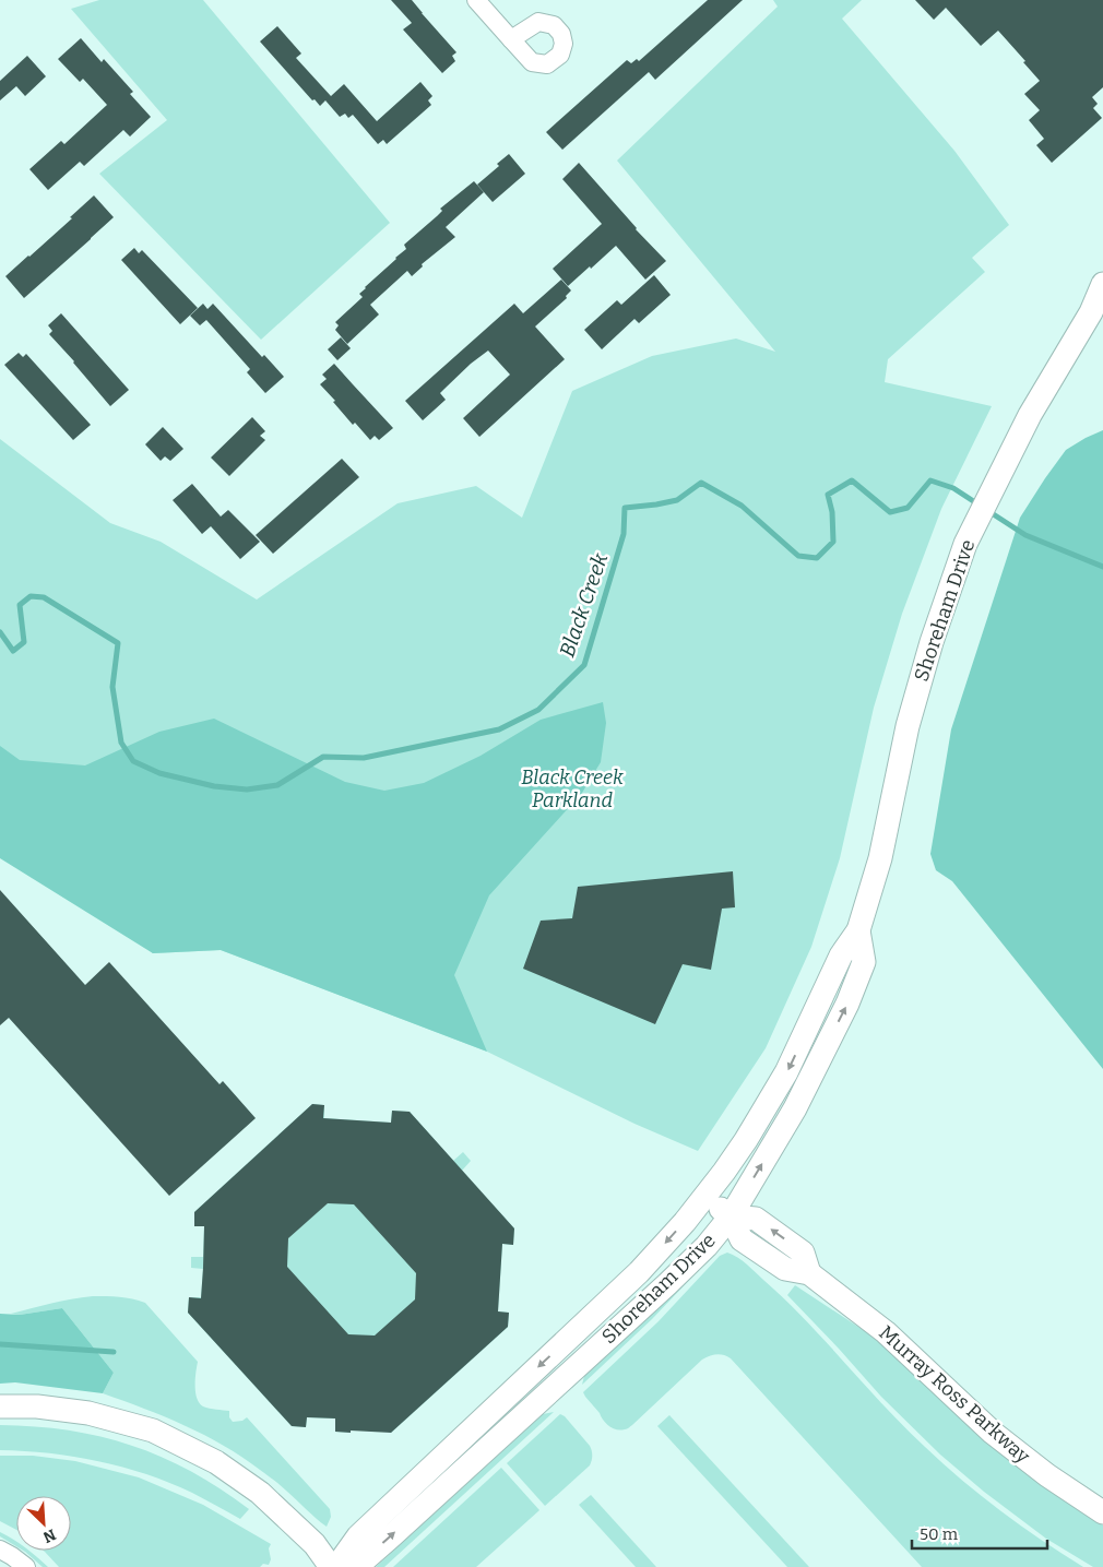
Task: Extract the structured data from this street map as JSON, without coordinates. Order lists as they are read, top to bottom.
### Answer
{
  "streets": {
    "street": ["Shoreham Drive", "Murray Ross Parkway"]
  },
  "crossings": [
    ["Shoreham Drive", "Murray Ross Parkway"]
  ],
  "water": ["Black Creek"],
  "parks": ["Black Creek Parkland"],
  "scale_bar": "50 m",
  "north": "bottom right"
}
